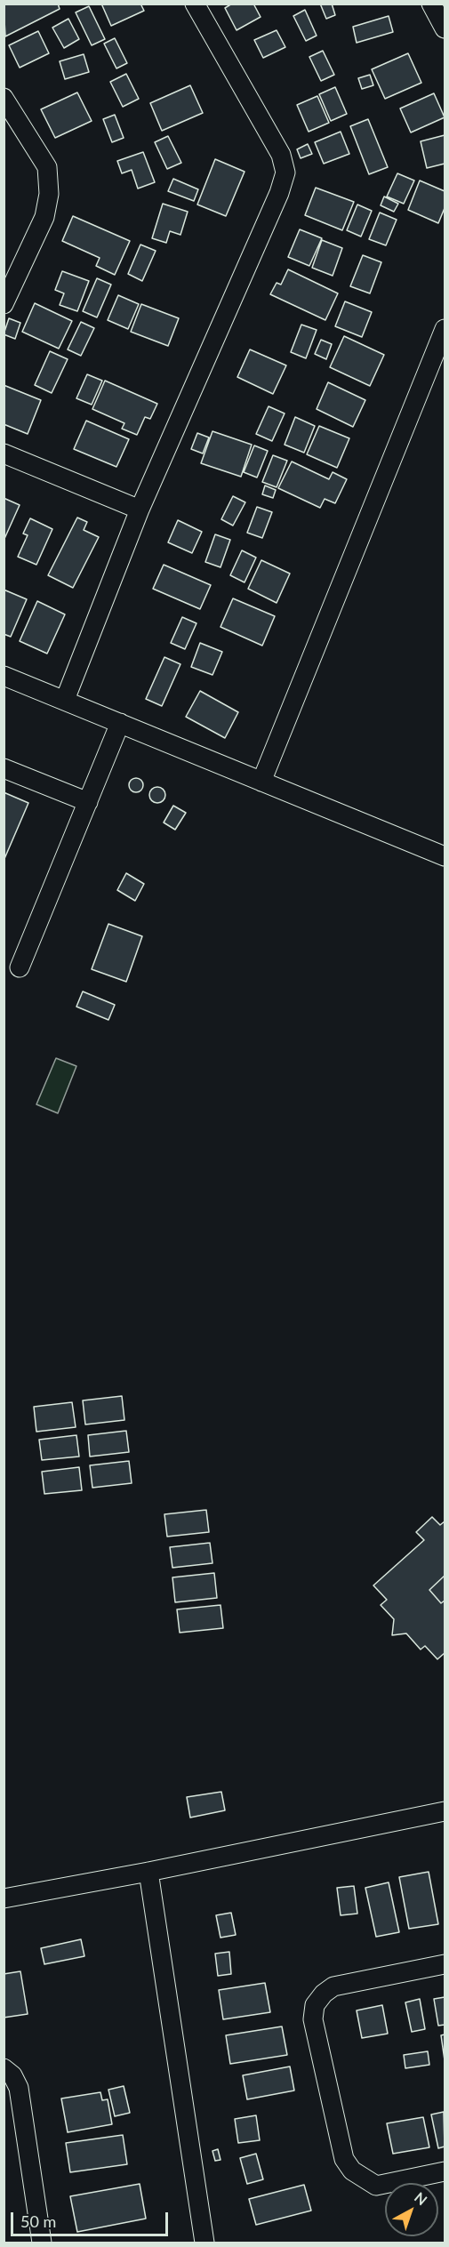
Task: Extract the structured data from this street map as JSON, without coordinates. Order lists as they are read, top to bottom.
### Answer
{
  "scale_bar": "50 m",
  "north": "top right"
}
